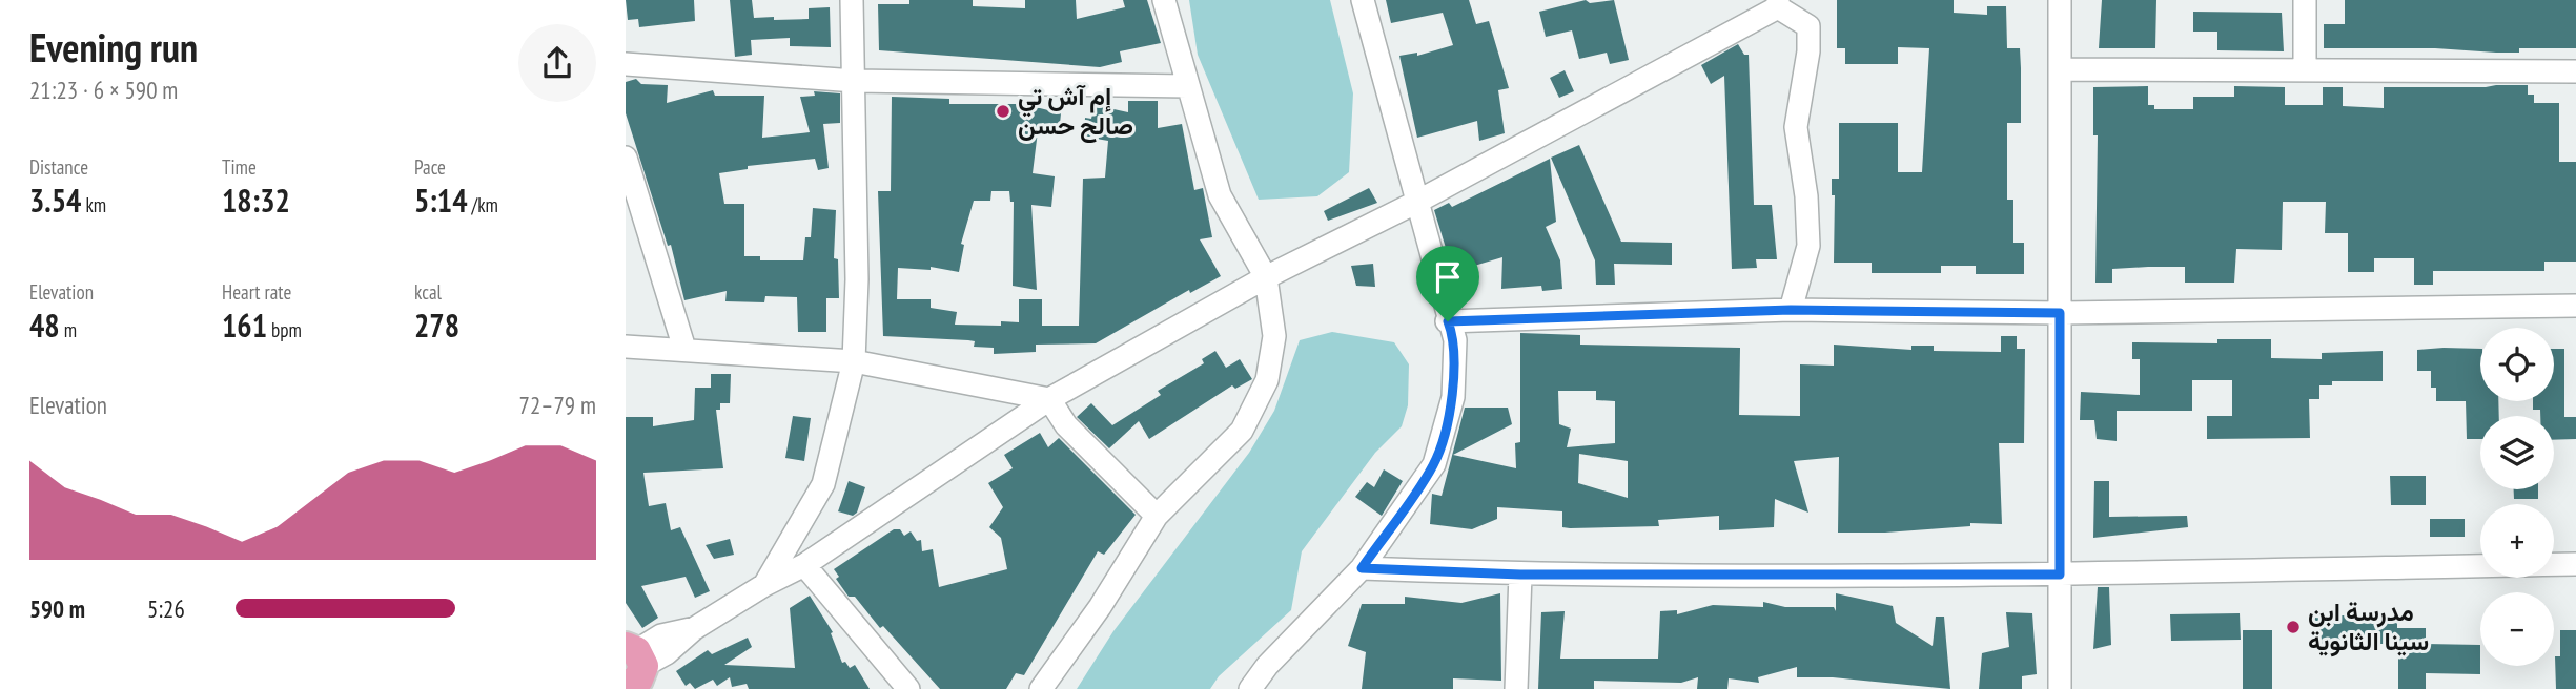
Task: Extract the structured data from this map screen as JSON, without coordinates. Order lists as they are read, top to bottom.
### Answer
{
  "places": ["إم آش تي صالح حسن", "مدرسة ابن سينا الثانوية"],
  "page": {
    "heading": ["Evening run", "21:23 · 6 × 590 m"],
    "stats": [
      ["Distance", "3.54 km"],
      ["Time", "18:32"],
      ["Pace", "5:14 /km"],
      ["Elevation", "48 m"],
      ["Heart rate", "161 bpm"],
      ["kcal", "278"]
    ],
    "map_buttons": ["+", "−"],
    "chart": ["Elevation", "72–79 m"],
    "list": [
      {
        "name": "590 m",
        "note": "5:26"
      }
    ]
  }
}
